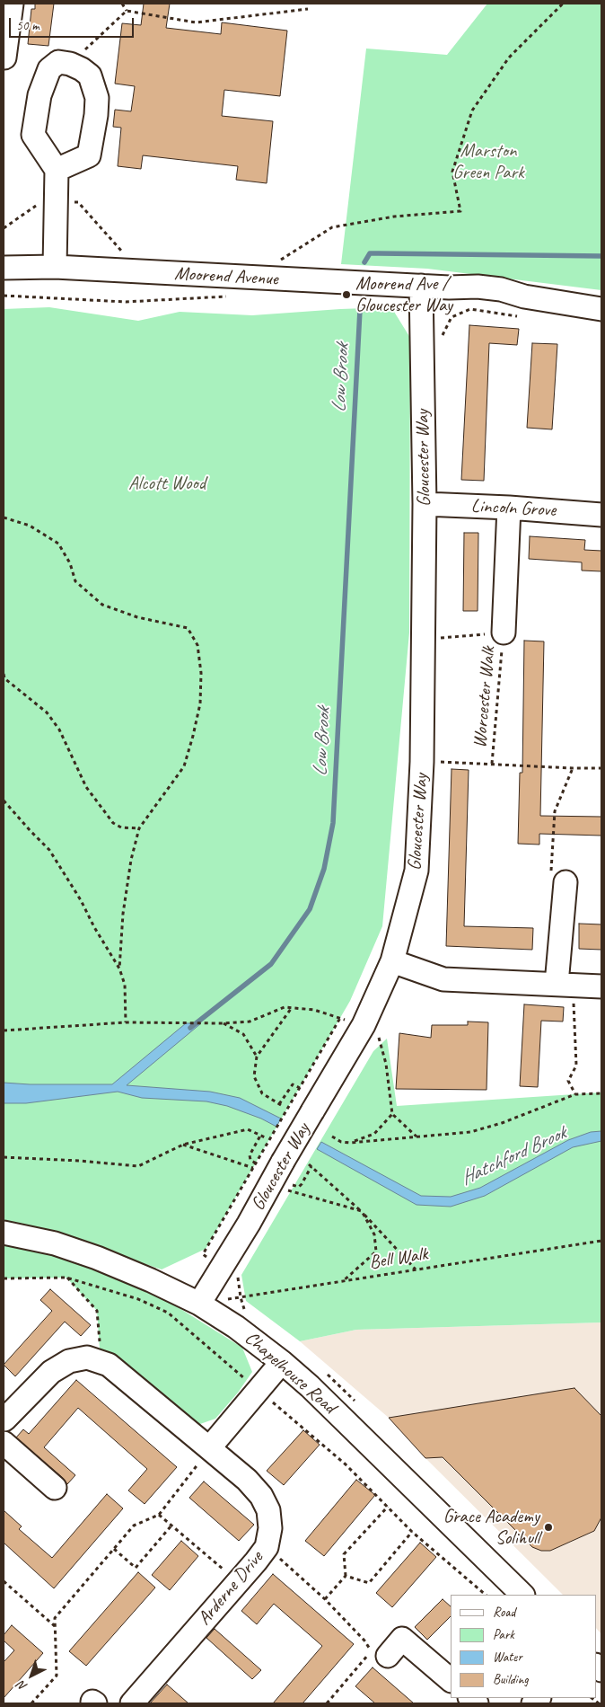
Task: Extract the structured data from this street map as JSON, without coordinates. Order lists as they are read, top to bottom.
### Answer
{
  "streets": {
    "street": [
      "Moorend Avenue",
      "Gloucester Way",
      "Lincoln Grove",
      "Chapelhouse Road",
      "Arderne Drive"
    ],
    "path": ["Worcester Walk", "Bell Walk"]
  },
  "crossings": [
    ["Moorend Avenue", "Gloucester Way"],
    ["Gloucester Way", "Lincoln Grove"],
    ["Gloucester Way", "Worcester Walk"],
    ["Gloucester Way", "Bell Walk"],
    ["Gloucester Way", "Chapelhouse Road"],
    ["Bell Walk", "Chapelhouse Road"]
  ],
  "water": ["Low Brook", "Hatchford Brook"],
  "parks": ["Marston Green Park", "Alcott Wood"],
  "places": ["Moorend Ave / Gloucester Way", "Grace Academy Solihull"],
  "legend": [
    "Road",
    "Park",
    "Water",
    "Building"
  ],
  "scale_bar": "50 m",
  "north": "bottom left"
}
